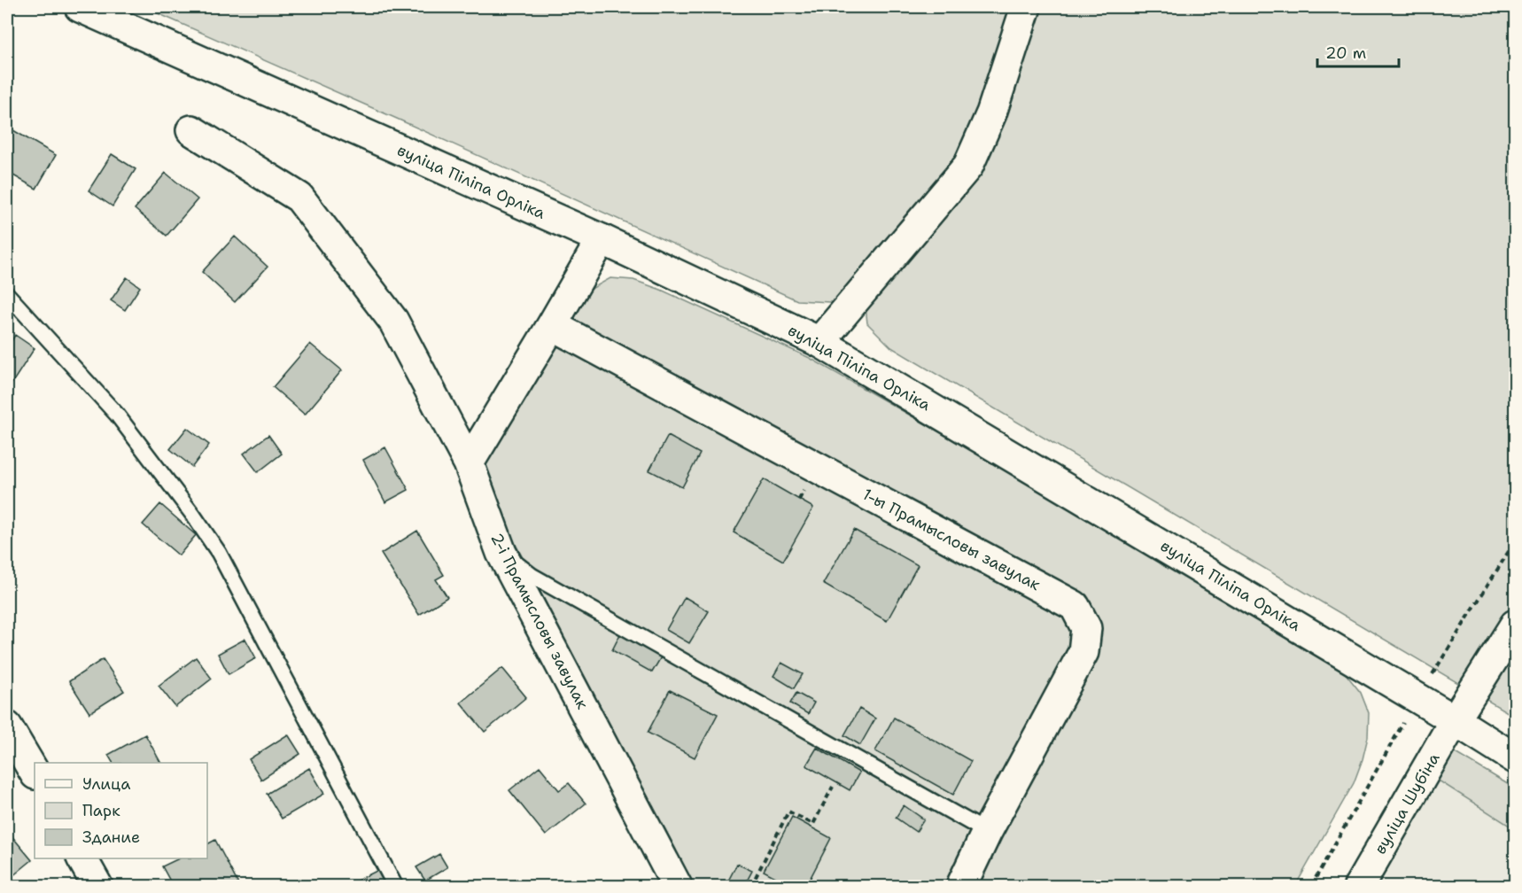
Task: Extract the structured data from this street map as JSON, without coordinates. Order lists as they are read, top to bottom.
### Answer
{
  "streets": {
    "street": [
      "вуліца Піліпа Орліка",
      "1-ы Прамысловы завулак",
      "2-і Прамысловы завулак",
      "вуліца Шубіна"
    ]
  },
  "crossings": [
    ["вуліца Піліпа Орліка", "вуліца Шубіна"]
  ],
  "legend": ["Улица", "Парк", "Здание"],
  "scale_bar": "20 m"
}
